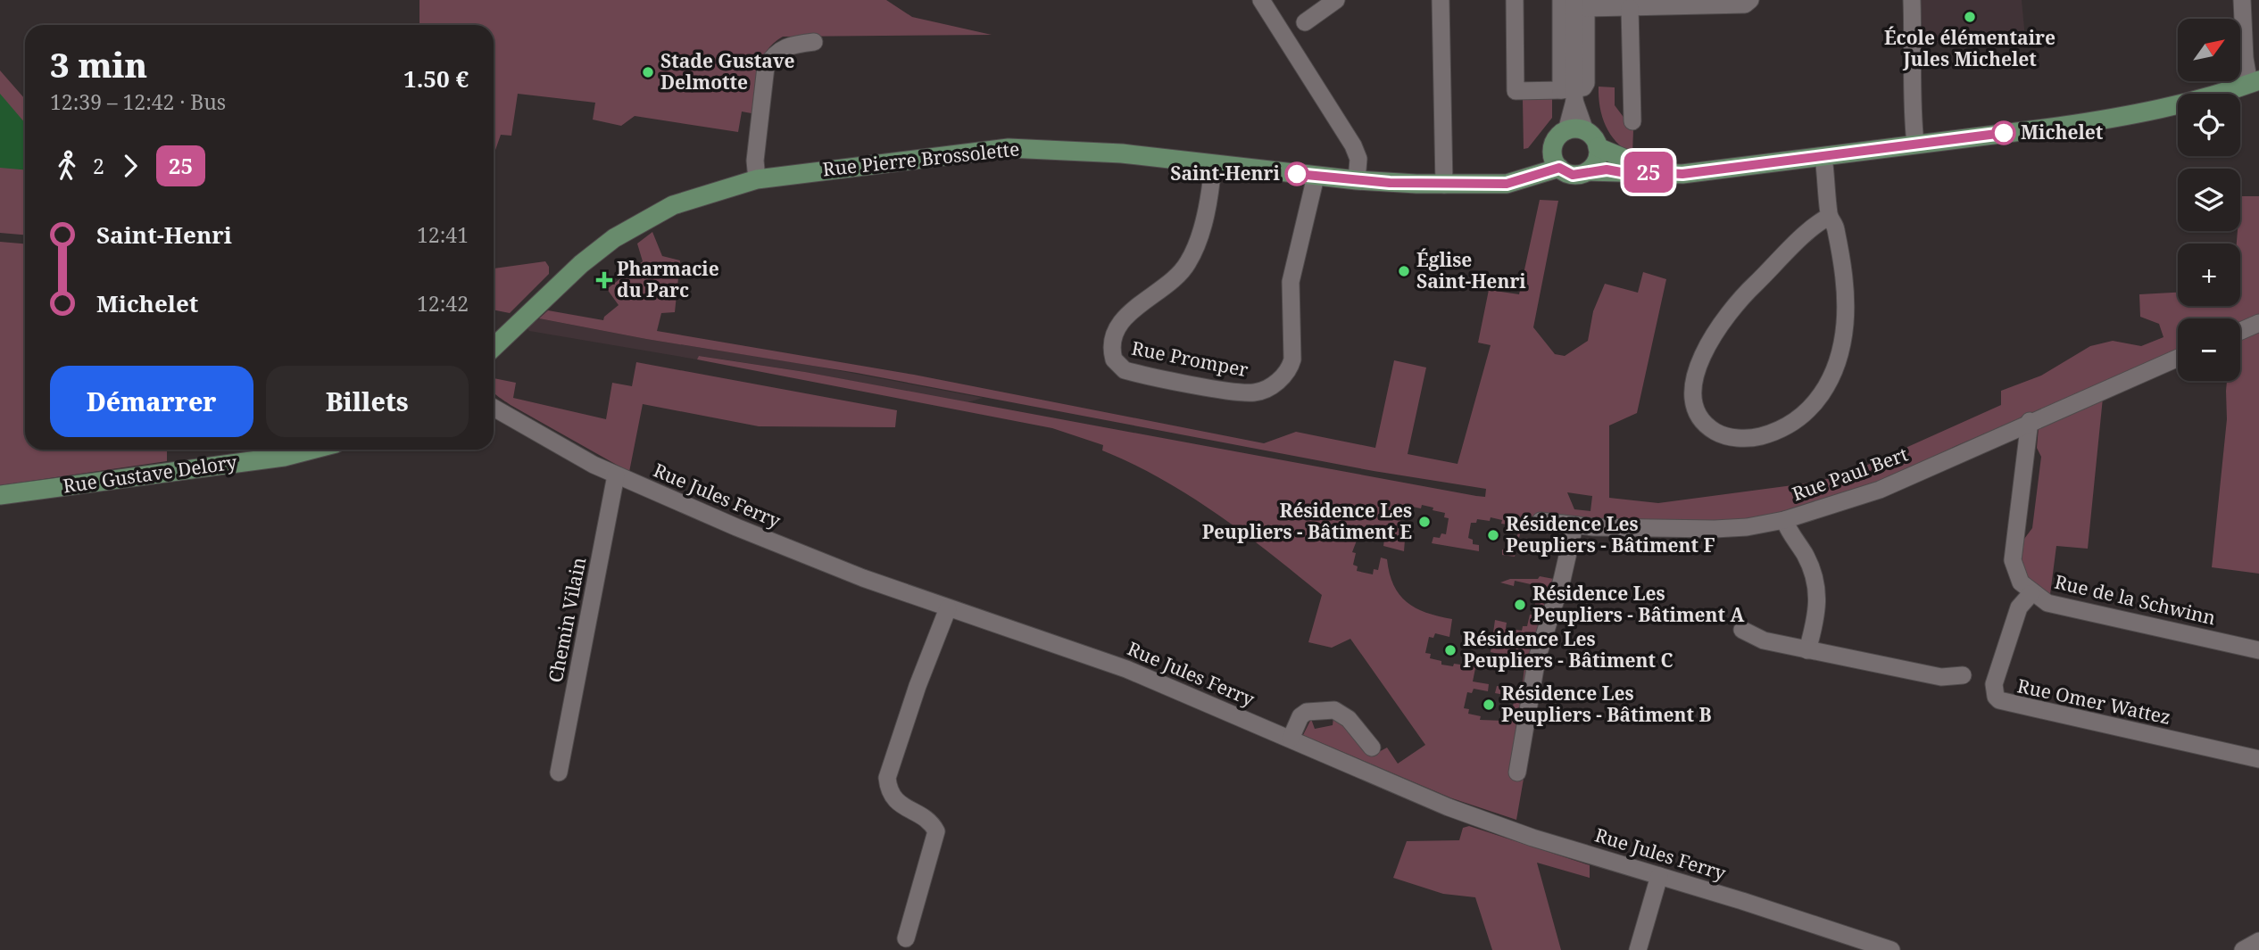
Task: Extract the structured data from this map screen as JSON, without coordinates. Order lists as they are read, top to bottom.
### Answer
{
  "streets": {
    "main road": ["Rue Pierre Brossolette", "Rue Gustave Delory"],
    "street": [
      "Rue Promper",
      "Rue Paul Bert",
      "Rue Jules Ferry",
      "Rue de la Schwinn",
      "Chemin Vilain",
      "Rue Omer Wattez"
    ]
  },
  "crossings": [
    ["Rue Pierre Brossolette", "Rue Promper"],
    ["Rue Paul Bert", "Rue de la Schwinn"],
    ["Rue Jules Ferry", "Chemin Vilain"],
    ["Rue de la Schwinn", "Rue Omer Wattez"]
  ],
  "places": {
    "other": [
      "École élémentaire Jules Michelet",
      "Stade Gustave Delmotte",
      "Michelet",
      "Saint-Henri",
      "Église Saint-Henri",
      "Résidence Les Peupliers - Bâtiment E",
      "Résidence Les Peupliers - Bâtiment F",
      "Résidence Les Peupliers - Bâtiment A",
      "Résidence Les Peupliers - Bâtiment C",
      "Résidence Les Peupliers - Bâtiment B"
    ],
    "health": ["Pharmacie du Parc"]
  },
  "lines": ["bus line 25"],
  "north": "top right",
  "page": {
    "on_map": "25",
    "map_buttons": ["+", "−"],
    "heading": ["3 min", "12:39 – 12:42 · Bus", "1.50 €"],
    "legs": ["2", "25"],
    "list": [
      {
        "name": "Saint-Henri",
        "value": "12:41"
      },
      {
        "name": "Michelet",
        "value": "12:42"
      }
    ],
    "buttons": ["Démarrer", "Billets"]
  }
}
